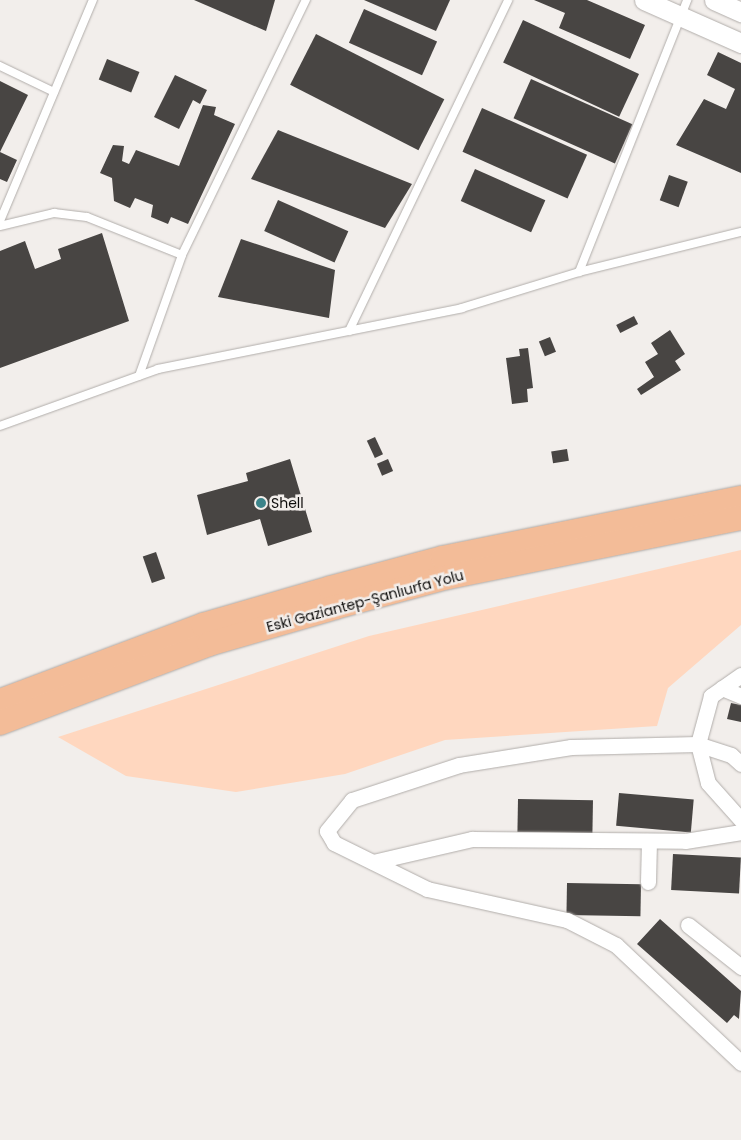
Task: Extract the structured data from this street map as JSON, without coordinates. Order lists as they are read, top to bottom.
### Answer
{
  "streets": {
    "main road": ["Eski Gaziantep-Şanlıurfa Yolu"]
  },
  "places": ["Shell"]
}
